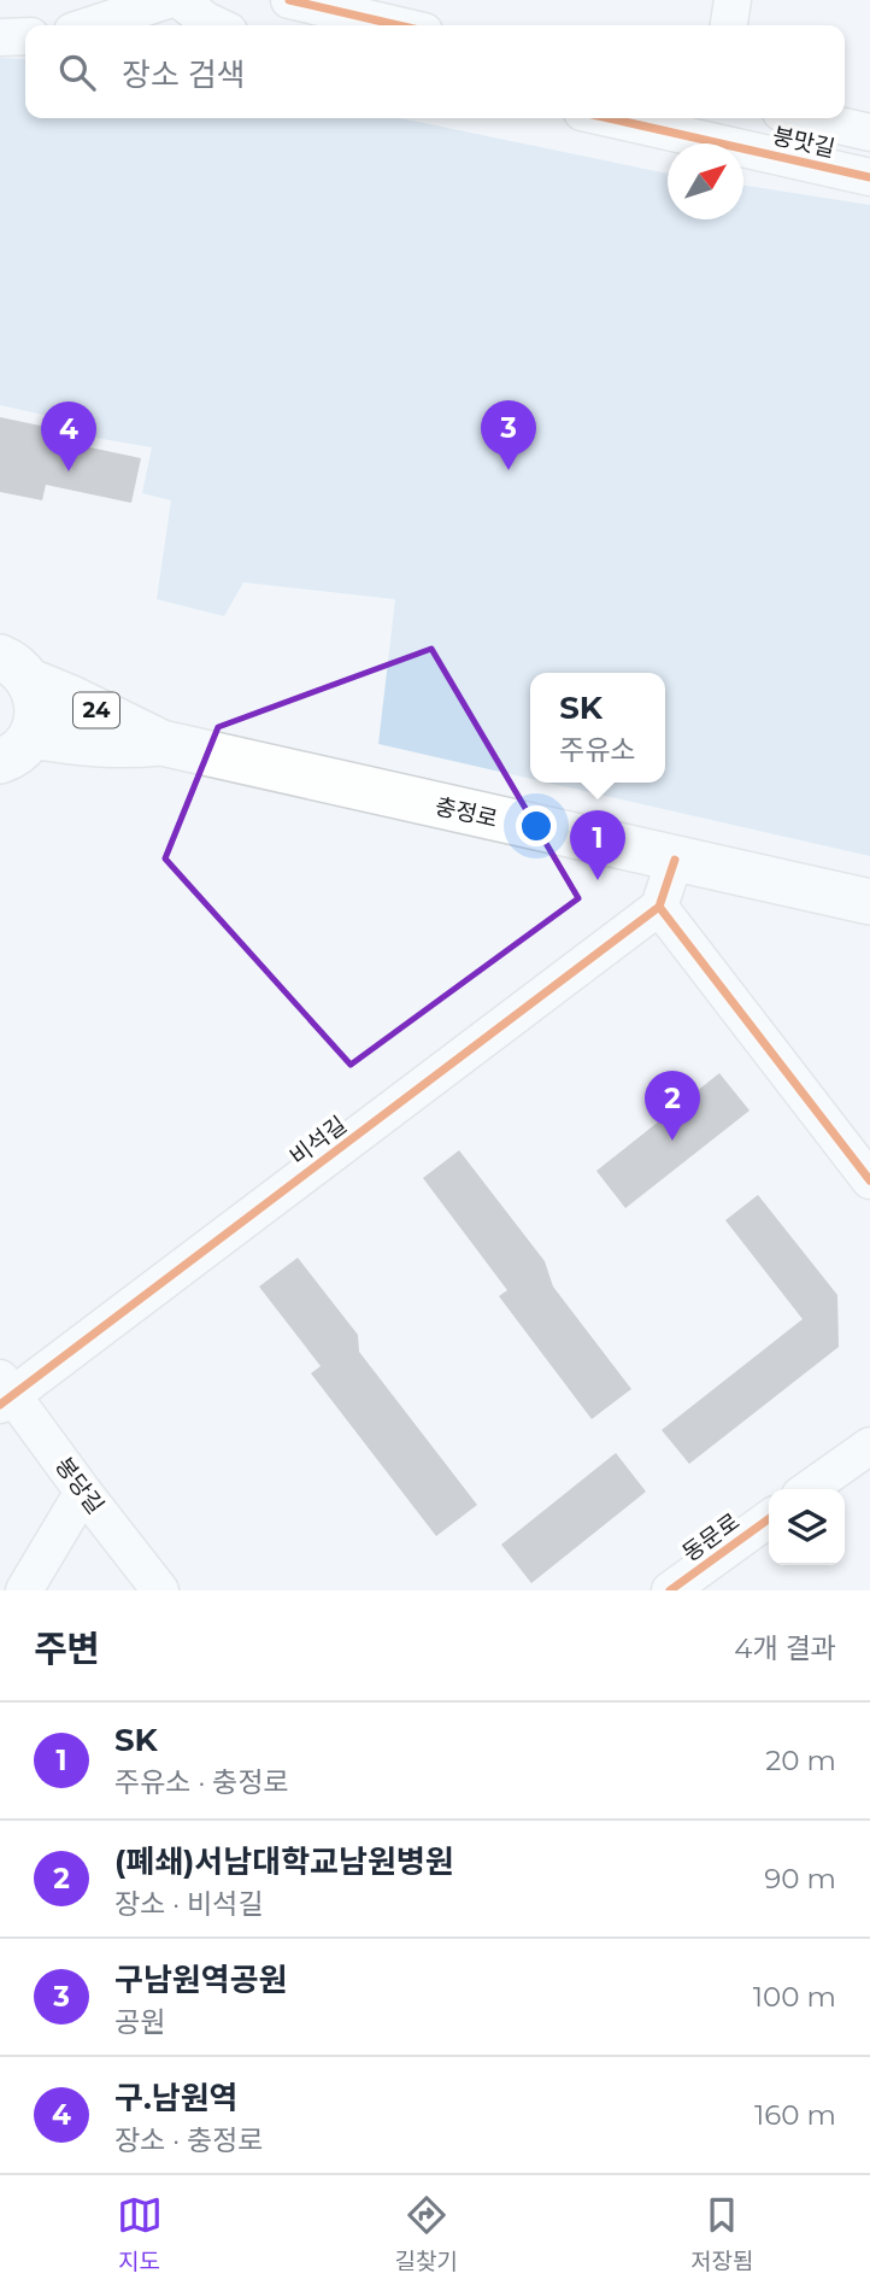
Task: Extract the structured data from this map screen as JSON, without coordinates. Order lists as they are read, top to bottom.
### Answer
{
  "streets": {
    "main road": ["24", "충정로"],
    "street": [
      "붕맛길",
      "비석길",
      "봉당길",
      "동문로"
    ]
  },
  "crossings": [
    ["24", "충정로"],
    ["비석길", "봉당길"]
  ],
  "north": "top right",
  "page": {
    "search": "장소 검색",
    "pins": [
      "3",
      "4",
      "1",
      "2"
    ],
    "popup": ["SK", "주유소"],
    "heading": ["주변", "4개 결과"],
    "list": [
      {
        "mark": "1",
        "name": "SK",
        "note": "주유소 · 충정로",
        "value": "20 m"
      },
      {
        "mark": "2",
        "name": "(폐쇄)서남대학교남원병원",
        "note": "장소 · 비석길",
        "value": "90 m"
      },
      {
        "mark": "3",
        "name": "구남원역공원",
        "note": "공원",
        "value": "100 m"
      },
      {
        "mark": "4",
        "name": "구.남원역",
        "note": "장소 · 충정로",
        "value": "160 m"
      }
    ],
    "nav": ["지도", "길찾기", "저장됨"]
  }
}
